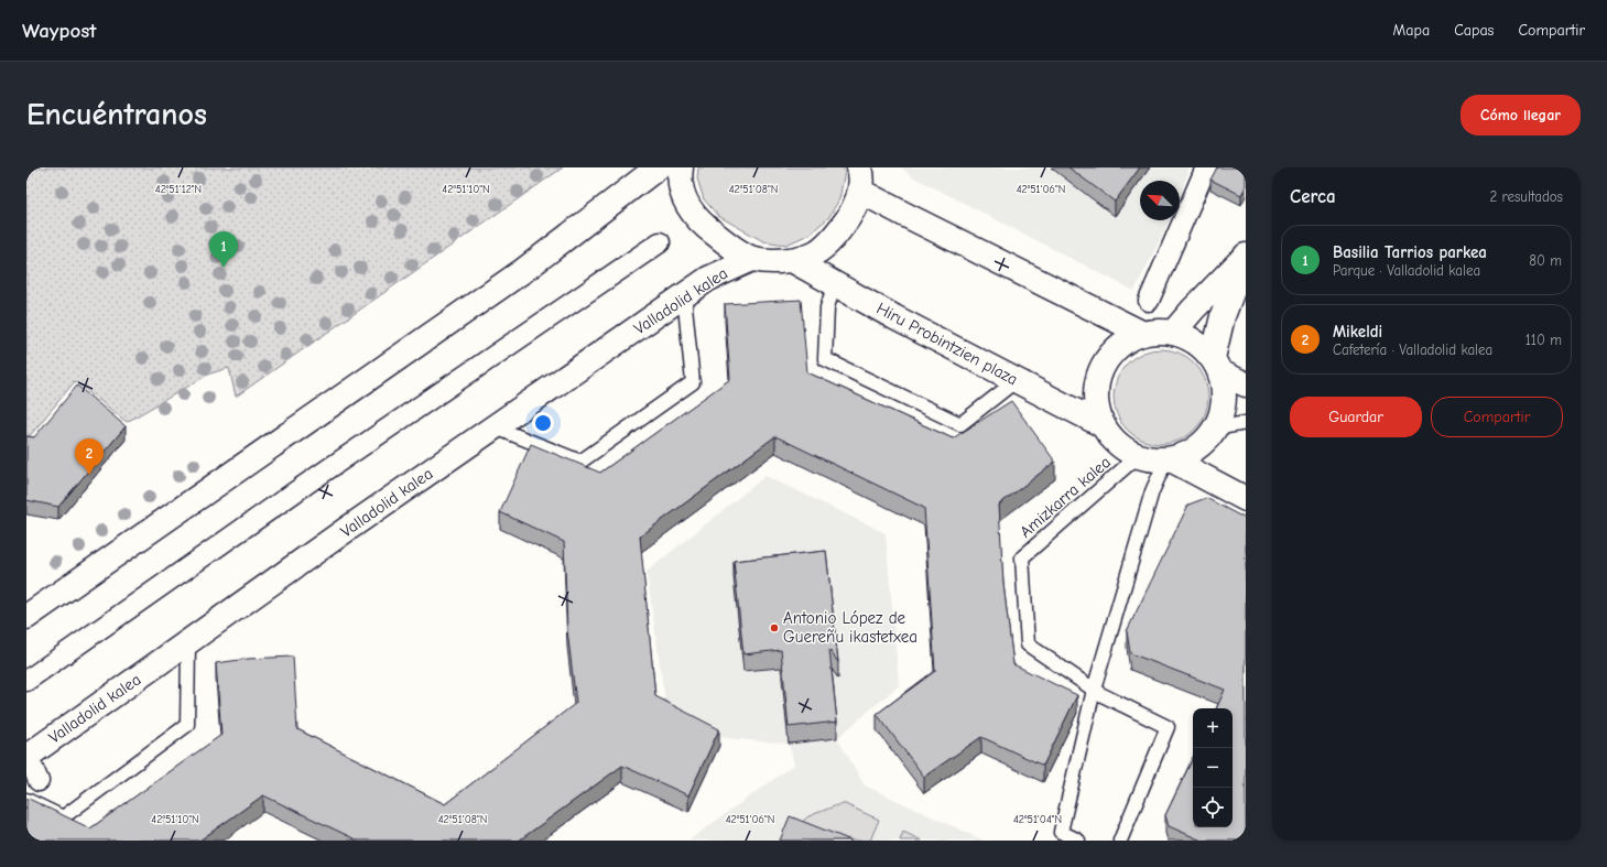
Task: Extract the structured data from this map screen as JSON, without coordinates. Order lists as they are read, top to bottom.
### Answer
{
  "streets": {
    "main road": ["Valladolid kalea", "Hiru Probintzien plaza"],
    "lane": ["Amizkarra kalea"]
  },
  "crossings": [
    ["Hiru Probintzien plaza", "Amizkarra kalea"]
  ],
  "places": ["Antonio López de Guereñu ikastetxea"],
  "north": "top left",
  "page": {
    "header": "Waypost",
    "nav": ["Mapa", "Capas", "Compartir"],
    "buttons": [
      "Cómo llegar",
      ["Guardar", "Compartir"]
    ],
    "title": "Encuéntranos",
    "heading": ["Cerca", "2 resultados"],
    "list": [
      {
        "mark": "1",
        "name": "Basilia Tarrios parkea",
        "note": "Parque · Valladolid kalea",
        "value": "80 m"
      },
      {
        "mark": "2",
        "name": "Mikeldi",
        "note": "Cafetería · Valladolid kalea",
        "value": "110 m"
      }
    ],
    "pins": ["1", "2"],
    "map_buttons": ["+", "−"]
  },
  "coordinates": [
    "42°51'12\"N",
    "42°51'10\"N",
    "42°51'06\"N",
    "42°51'08\"N",
    "42°51'04\"N"
  ]
}
